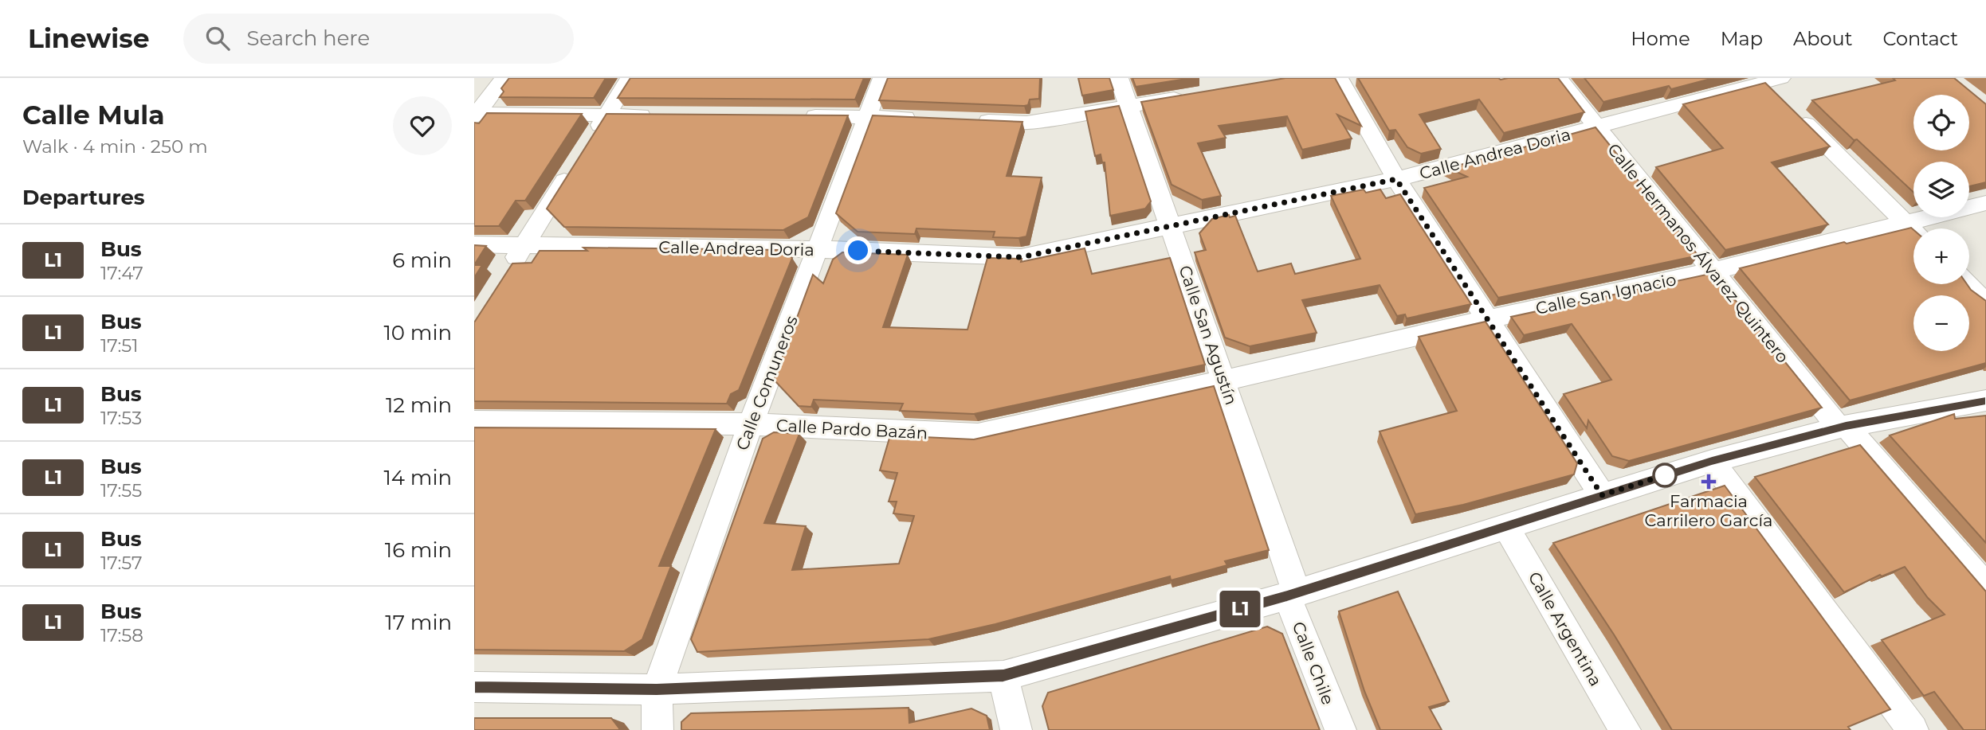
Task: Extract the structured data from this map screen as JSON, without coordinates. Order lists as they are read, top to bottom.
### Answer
{
  "streets": {
    "street": [
      "Calle Andrea Doria",
      "Calle Hermanos Álvarez Quintero",
      "Calle San Ignacio",
      "Calle San Agustín",
      "Calle Comuneros",
      "Calle Pardo Bazán",
      "Calle Argentina",
      "Calle Chile"
    ]
  },
  "crossings": [
    ["Calle Andrea Doria", "Calle Hermanos Álvarez Quintero"],
    ["Calle Andrea Doria", "Calle San Agustín"],
    ["Calle Andrea Doria", "Calle Comuneros"],
    ["Calle Hermanos Álvarez Quintero", "Calle San Ignacio"],
    ["Calle San Ignacio", "Calle San Agustín"],
    ["Calle San Ignacio", "Calle Pardo Bazán"],
    ["Calle San Agustín", "Calle Pardo Bazán"],
    ["Calle San Agustín", "Calle Chile"],
    ["Calle Comuneros", "Calle Pardo Bazán"]
  ],
  "places": {
    "health": ["Farmacia Carrilero García"]
  },
  "lines": ["bus line L1"],
  "page": {
    "header": "Linewise",
    "search": "Search here",
    "nav": [
      "Home",
      "Map",
      "About",
      "Contact"
    ],
    "heading": [
      ["Calle Mula", "Walk · 4 min · 250 m"],
      "Departures"
    ],
    "on_map": "L1",
    "map_buttons": ["+", "−"],
    "list": [
      {
        "mark": "L1",
        "name": "Bus",
        "note": "17:47",
        "value": "6 min"
      },
      {
        "mark": "L1",
        "name": "Bus",
        "note": "17:51",
        "value": "10 min"
      },
      {
        "mark": "L1",
        "name": "Bus",
        "note": "17:53",
        "value": "12 min"
      },
      {
        "mark": "L1",
        "name": "Bus",
        "note": "17:55",
        "value": "14 min"
      },
      {
        "mark": "L1",
        "name": "Bus",
        "note": "17:57",
        "value": "16 min"
      },
      {
        "mark": "L1",
        "name": "Bus",
        "note": "17:58",
        "value": "17 min"
      }
    ]
  }
}
